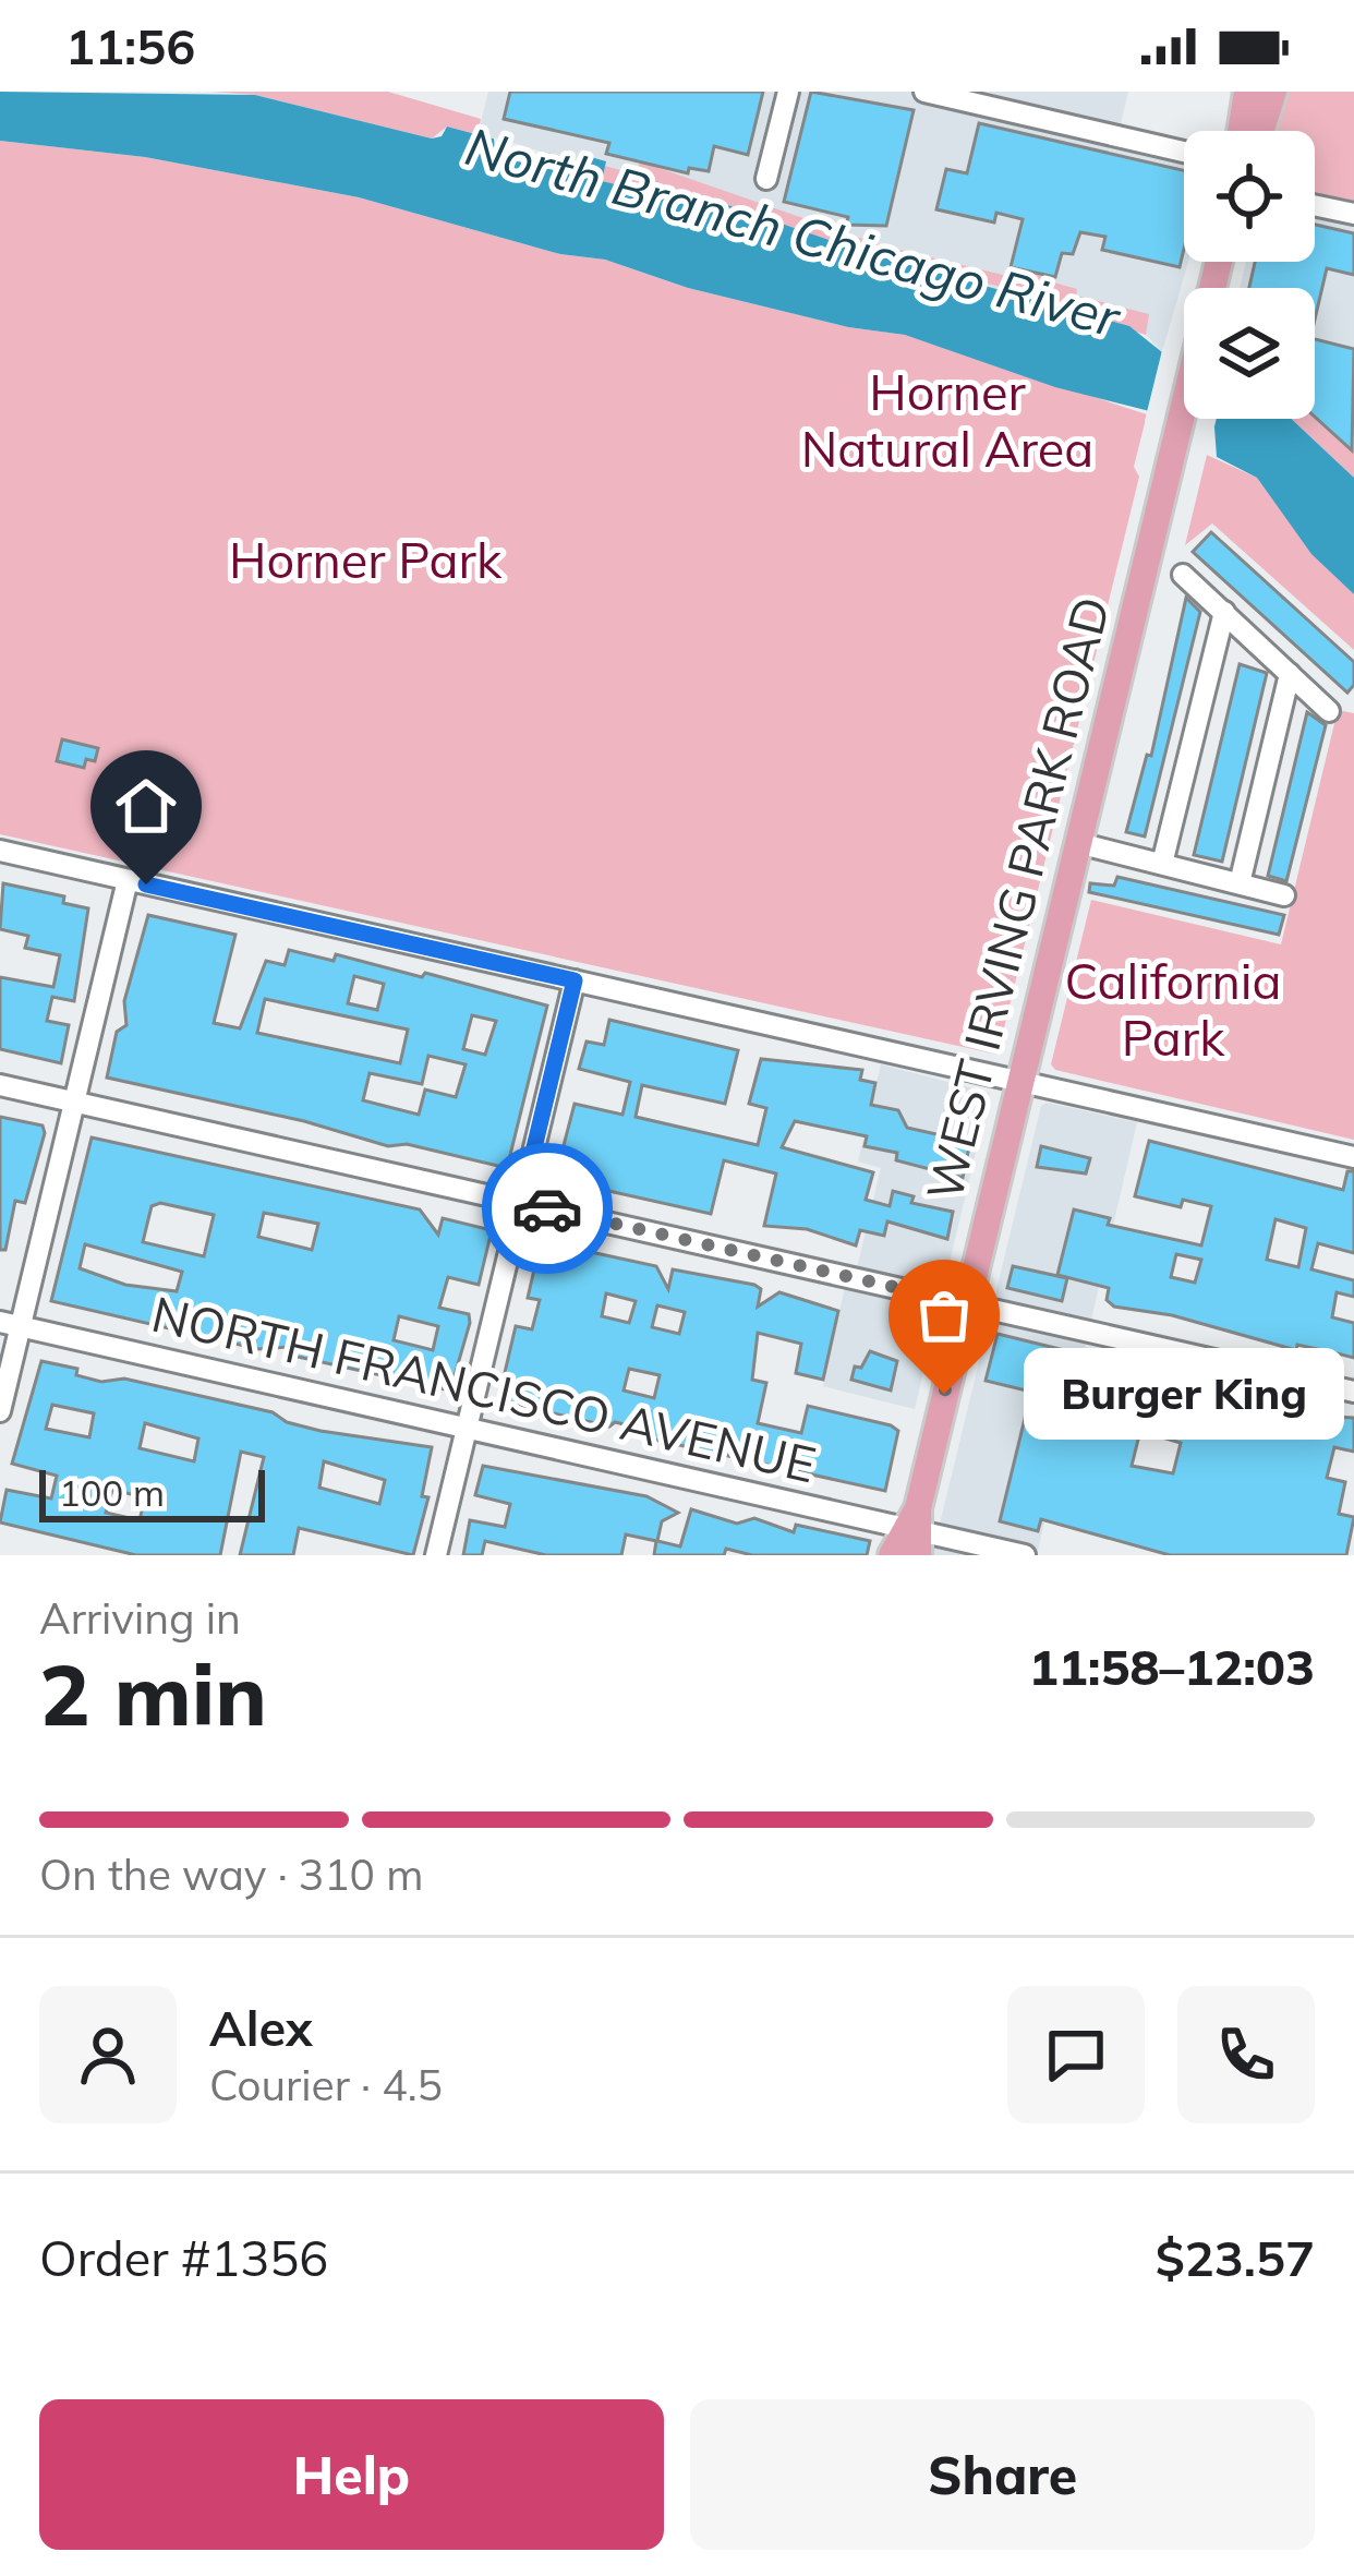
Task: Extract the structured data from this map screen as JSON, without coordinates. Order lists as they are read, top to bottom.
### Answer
{
  "streets": {
    "main road": ["WEST IRVING PARK ROAD"],
    "street": ["NORTH FRANCISCO AVENUE"]
  },
  "crossings": [
    ["WEST IRVING PARK ROAD", "NORTH FRANCISCO AVENUE"]
  ],
  "water": ["North Branch Chicago River"],
  "parks": ["Horner Natural Area", "Horner Park", "California Park"],
  "places": ["Burger King"],
  "scale_bar": "100 m",
  "page": {
    "status": "11:56",
    "bubble": "Burger King",
    "scale": "100 m",
    "heading": ["2 min", "Arriving in", "11:58–12:03"],
    "panel": [
      "Alex",
      "Courier · 4.5",
      "Order #1356",
      "$23.57"
    ],
    "bar": "On the way · 310 m",
    "buttons": ["Help", "Share"]
  }
}
